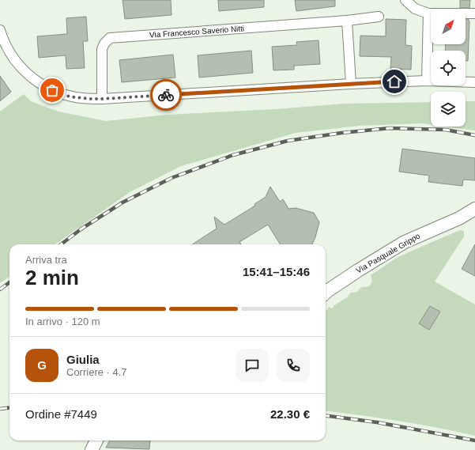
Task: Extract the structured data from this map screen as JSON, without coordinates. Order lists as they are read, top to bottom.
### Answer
{
  "streets": {
    "street": ["Via Francesco Saverio Nitti", "Via Pasquale Grippo"]
  },
  "north": "top right",
  "page": {
    "heading": ["2 min", "Arriva tra", "15:41–15:46"],
    "panel": [
      "Giulia",
      "Corriere · 4.7",
      "Ordine #7449",
      "22.30 €"
    ],
    "bar": "In arrivo · 120 m",
    "round": "G"
  }
}
